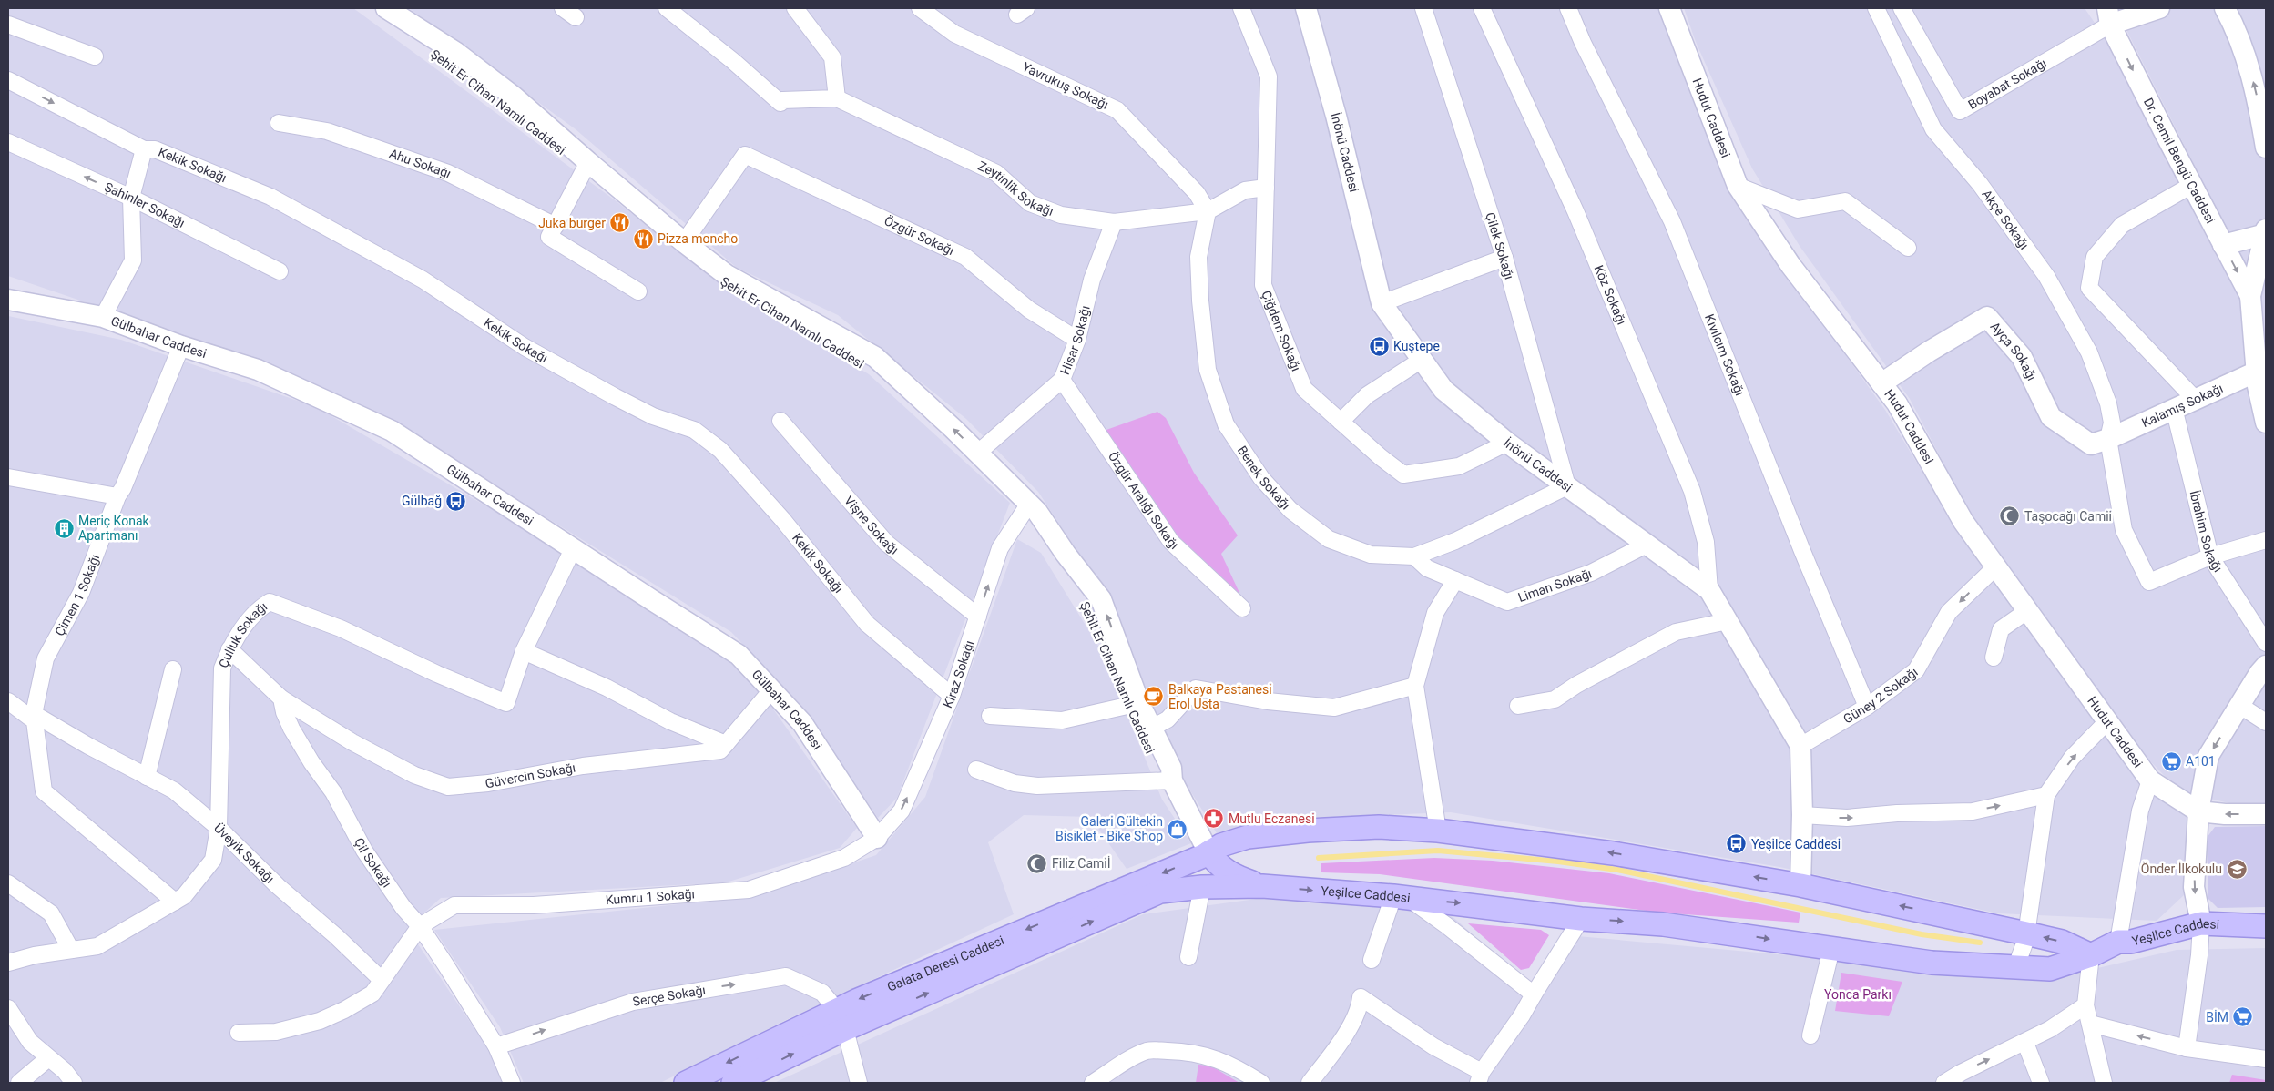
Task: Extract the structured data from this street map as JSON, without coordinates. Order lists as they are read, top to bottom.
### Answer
{
  "streets": {
    "main road": ["Yeşilce Caddesi", "Galata Deresi Caddesi"],
    "street": [
      "Boyabat Sokağı",
      "Yavrukuş Sokağı",
      "Şehit Er Cihan Namlı Caddesi",
      "Hudut Caddesi",
      "İnönü Caddesi",
      "Dr. Cemil Bengü Caddesi",
      "Ahu Sokağı",
      "Kekik Sokağı",
      "Zeytinlik Sokağı",
      "Şahinler Sokağı",
      "Akçe Sokağı",
      "Özgür Sokağı",
      "Çilek Sokağı",
      "Köz Sokağı",
      "Çiğdem Sokağı",
      "Gülbahar Caddesi",
      "Hisar Sokağı",
      "Ayça Sokağı",
      "Kıvılcım Sokağı",
      "Kalamış Sokağı",
      "Benek Sokağı",
      "Özgür Aralığı Sokağı",
      "Vişne Sokağı",
      "İbrahim Sokağı",
      "Liman Sokağı",
      "Çimen 1 Sokağı",
      "Çulluk Sokağı",
      "Kiraz Sokağı",
      "Güney 2 Sokağı",
      "Güvercin Sokağı",
      "Üveyik Sokağı",
      "Çil Sokağı",
      "Kumru 1 Sokağı",
      "Serçe Sokağı"
    ]
  },
  "crossings": [
    ["Boyabat Sokağı", "Dr. Cemil Bengü Caddesi"],
    ["Yavrukuş Sokağı", "Zeytinlik Sokağı"],
    ["Yavrukuş Sokağı", "Benek Sokağı"],
    ["Şehit Er Cihan Namlı Caddesi", "Özgür Sokağı"],
    ["Şehit Er Cihan Namlı Caddesi", "Hisar Sokağı"],
    ["Şehit Er Cihan Namlı Caddesi", "Kiraz Sokağı"],
    ["Şehit Er Cihan Namlı Caddesi", "Yeşilce Caddesi"],
    ["Şehit Er Cihan Namlı Caddesi", "Galata Deresi Caddesi"],
    ["Hudut Caddesi", "Ayça Sokağı"],
    ["Hudut Caddesi", "Güney 2 Sokağı"],
    ["İnönü Caddesi", "Çilek Sokağı"],
    ["İnönü Caddesi", "Köz Sokağı"],
    ["İnönü Caddesi", "Çiğdem Sokağı"],
    ["İnönü Caddesi", "Benek Sokağı"],
    ["İnönü Caddesi", "Liman Sokağı"],
    ["İnönü Caddesi", "Güney 2 Sokağı"],
    ["Kekik Sokağı", "Kiraz Sokağı"],
    ["Zeytinlik Sokağı", "Hisar Sokağı"],
    ["Zeytinlik Sokağı", "Benek Sokağı"],
    ["Akçe Sokağı", "Ayça Sokağı"],
    ["Akçe Sokağı", "Kalamış Sokağı"],
    ["Akçe Sokağı", "İbrahim Sokağı"],
    ["Özgür Sokağı", "Hisar Sokağı"],
    ["Çilek Sokağı", "Benek Sokağı"],
    ["Gülbahar Caddesi", "Çimen 1 Sokağı"],
    ["Gülbahar Caddesi", "Çulluk Sokağı"],
    ["Gülbahar Caddesi", "Kiraz Sokağı"],
    ["Gülbahar Caddesi", "Güvercin Sokağı"],
    ["Gülbahar Caddesi", "Kumru 1 Sokağı"],
    ["Hisar Sokağı", "Özgür Aralığı Sokağı"],
    ["Ayça Sokağı", "Kalamış Sokağı"],
    ["Kıvılcım Sokağı", "Güney 2 Sokağı"],
    ["Kalamış Sokağı", "İbrahim Sokağı"],
    ["Benek Sokağı", "Liman Sokağı"],
    ["Vişne Sokağı", "Kiraz Sokağı"],
    ["Çimen 1 Sokağı", "Çulluk Sokağı"],
    ["Çimen 1 Sokağı", "Üveyik Sokağı"],
    ["Çulluk Sokağı", "Üveyik Sokağı"],
    ["Çulluk Sokağı", "Çil Sokağı"],
    ["Kiraz Sokağı", "Kumru 1 Sokağı"],
    ["Güvercin Sokağı", "Çil Sokağı"],
    ["Çil Sokağı", "Kumru 1 Sokağı"],
    ["Çil Sokağı", "Serçe Sokağı"],
    ["Yeşilce Caddesi", "Galata Deresi Caddesi"],
    ["Galata Deresi Caddesi", "Serçe Sokağı"]
  ],
  "one_way": ["Kiraz Sokağı", "Serçe Sokağı"],
  "parks": ["Yonca Parkı"],
  "places": {
    "restaurant": ["Juka burger", "Pizza moncho"],
    "bus stop": ["Kuştepe", "Gülbağ", "Yeşilce Caddesi"],
    "mosque": ["Taşocağı Camii", "Filiz Camiİ"],
    "building": ["Meriç Konak Apartmanı"],
    "cafe": ["Balkaya Pastanesi Erol Usta"],
    "supermarket": ["A101", "BİM"],
    "pharmacy": ["Mutlu Eczanesi"],
    "shop": ["Galeri Gültekin Bisiklet - Bike Shop"],
    "school or university": ["Önder İlkokulu"]
  }
}
